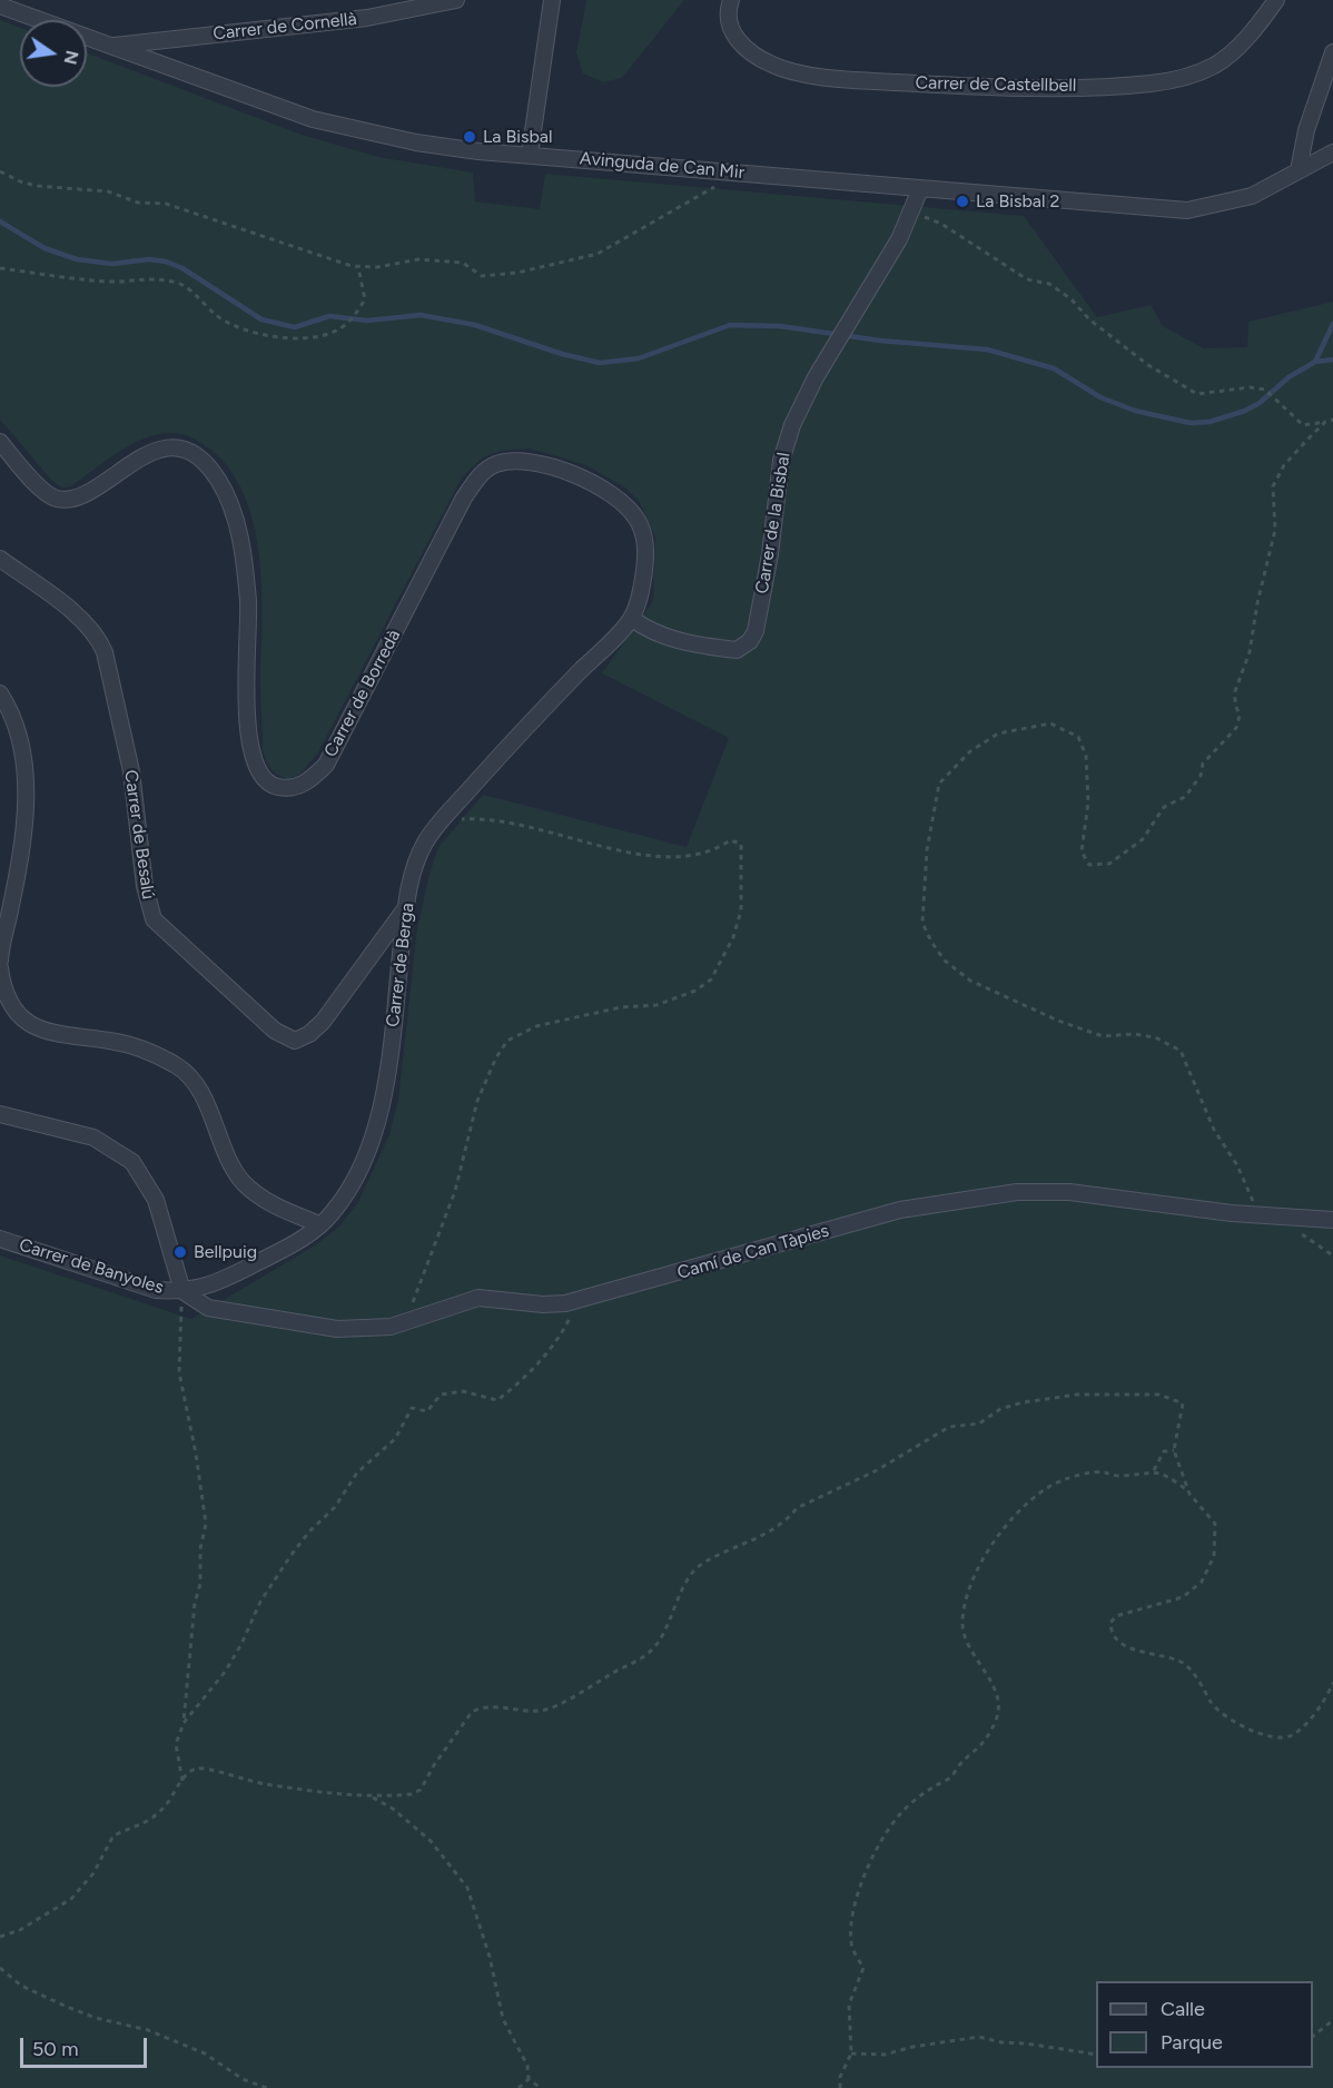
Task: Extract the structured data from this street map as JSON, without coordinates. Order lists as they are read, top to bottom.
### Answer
{
  "streets": {
    "street": [
      "Carrer de Cornellà",
      "Carrer de Castellbell",
      "Avinguda de Can Mir",
      "Carrer de la Bisbal",
      "Carrer de Borredà",
      "Carrer de Besalú",
      "Carrer de Berga",
      "Camí de Can Tàpies",
      "Carrer de Banyoles"
    ]
  },
  "crossings": [
    ["Carrer de Cornellà", "Avinguda de Can Mir"],
    ["Avinguda de Can Mir", "Carrer de la Bisbal"],
    ["Carrer de la Bisbal", "Carrer de Borredà"],
    ["Carrer de la Bisbal", "Carrer de Berga"],
    ["Carrer de Borredà", "Carrer de Berga"],
    ["Carrer de Besalú", "Carrer de Berga"],
    ["Carrer de Berga", "Camí de Can Tàpies"],
    ["Carrer de Berga", "Carrer de Banyoles"],
    ["Camí de Can Tàpies", "Carrer de Banyoles"]
  ],
  "places": ["La Bisbal", "La Bisbal 2", "Bellpuig"],
  "legend": ["Calle", "Parque"],
  "scale_bar": "50 m",
  "north": "right"
}
